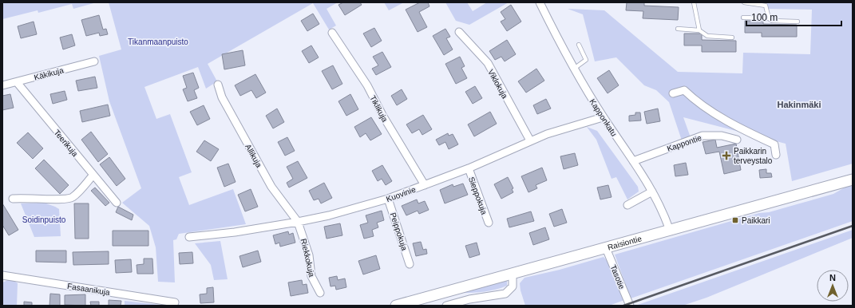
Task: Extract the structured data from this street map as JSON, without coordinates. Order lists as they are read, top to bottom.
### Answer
{
  "streets": {
    "main road": ["Raisiontie"],
    "street": [
      "Käkikuja",
      "Viklokuja",
      "Tiklikuja",
      "Kapponkatu",
      "Teerikuja",
      "Kappontie",
      "Allikuja",
      "Kuovinie",
      "Sieppokuja",
      "Peippokuja",
      "Riekkokuja",
      "Tasotie",
      "Fasaanikuja"
    ]
  },
  "crossings": [
    ["Käkikuja", "Teerikuja"],
    ["Viklokuja", "Kuovinie"],
    ["Tiklikuja", "Kuovinie"],
    ["Kapponkatu", "Kappontie"],
    ["Kapponkatu", "Kuovinie"],
    ["Kapponkatu", "Raisiontie"],
    ["Allikuja", "Kuovinie"],
    ["Allikuja", "Riekkokuja"],
    ["Kuovinie", "Sieppokuja"],
    ["Kuovinie", "Peippokuja"],
    ["Kuovinie", "Riekkokuja"],
    ["Raisiontie", "Tasotie"]
  ],
  "districts": ["Hakinmäki"],
  "parks": ["Tikanmaanpuisto", "Soidinpuisto"],
  "places": {
    "health": ["Paikkarin terveystalo"],
    "transit": ["Paikkari"]
  },
  "scale_bar": "100 m",
  "north": "top"
}
